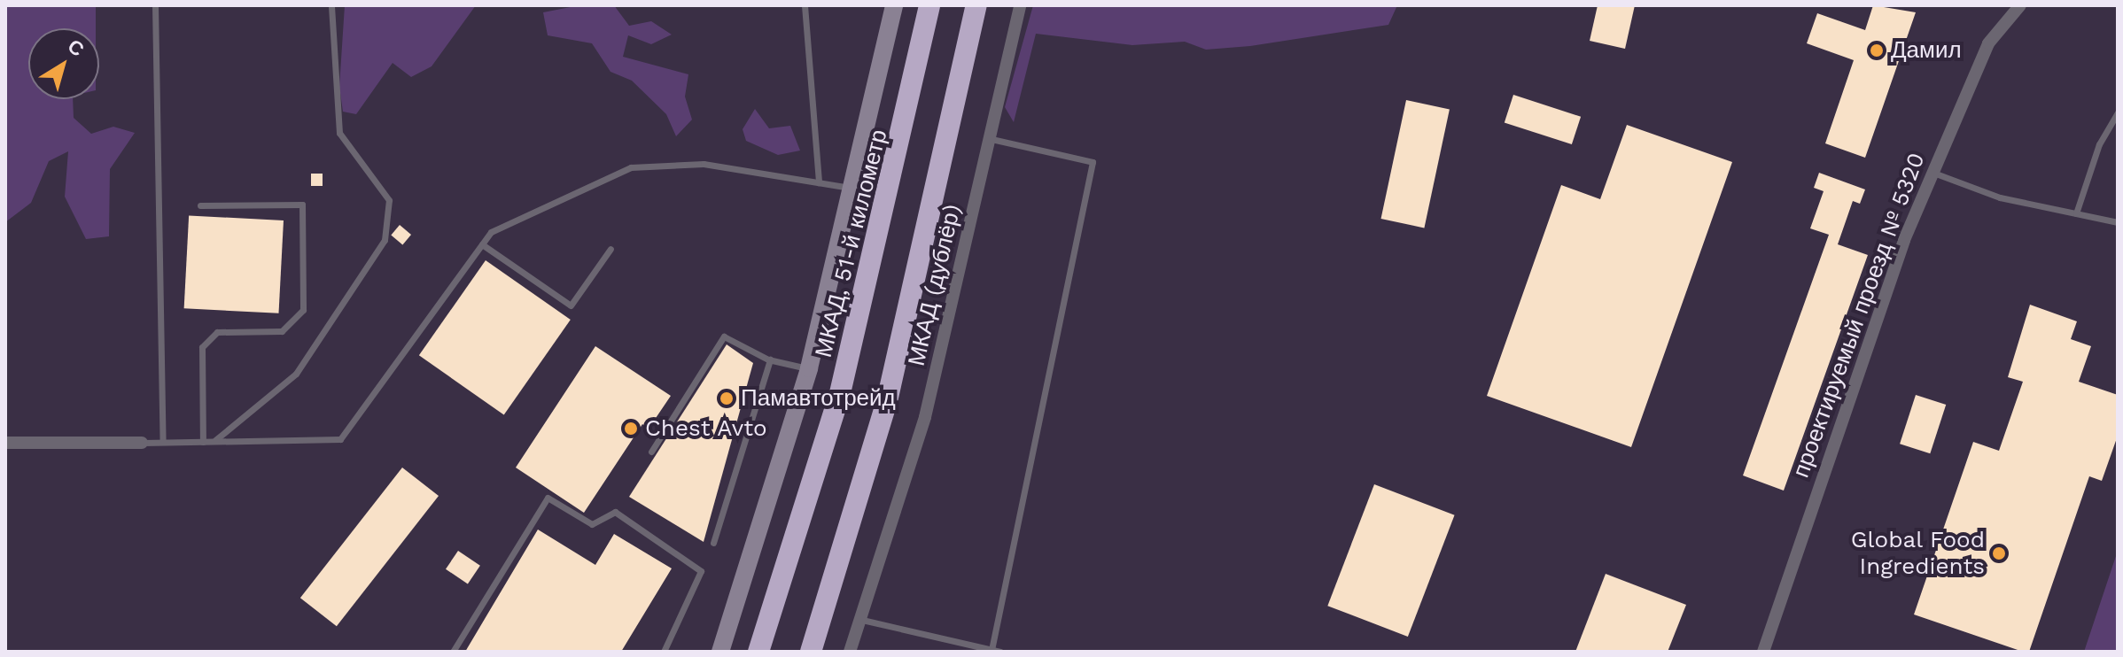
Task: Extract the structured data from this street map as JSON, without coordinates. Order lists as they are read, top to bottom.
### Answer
{
  "streets": {
    "highway": ["МКАД, 51-й километр"],
    "street": ["МКАД (дублёр)", "проектируемый проезд № 5320"]
  },
  "places": [
    "Дамил",
    "Памавтотрейд",
    "Chest Avto",
    "Global Food Ingredients"
  ],
  "north": "top right"
}
